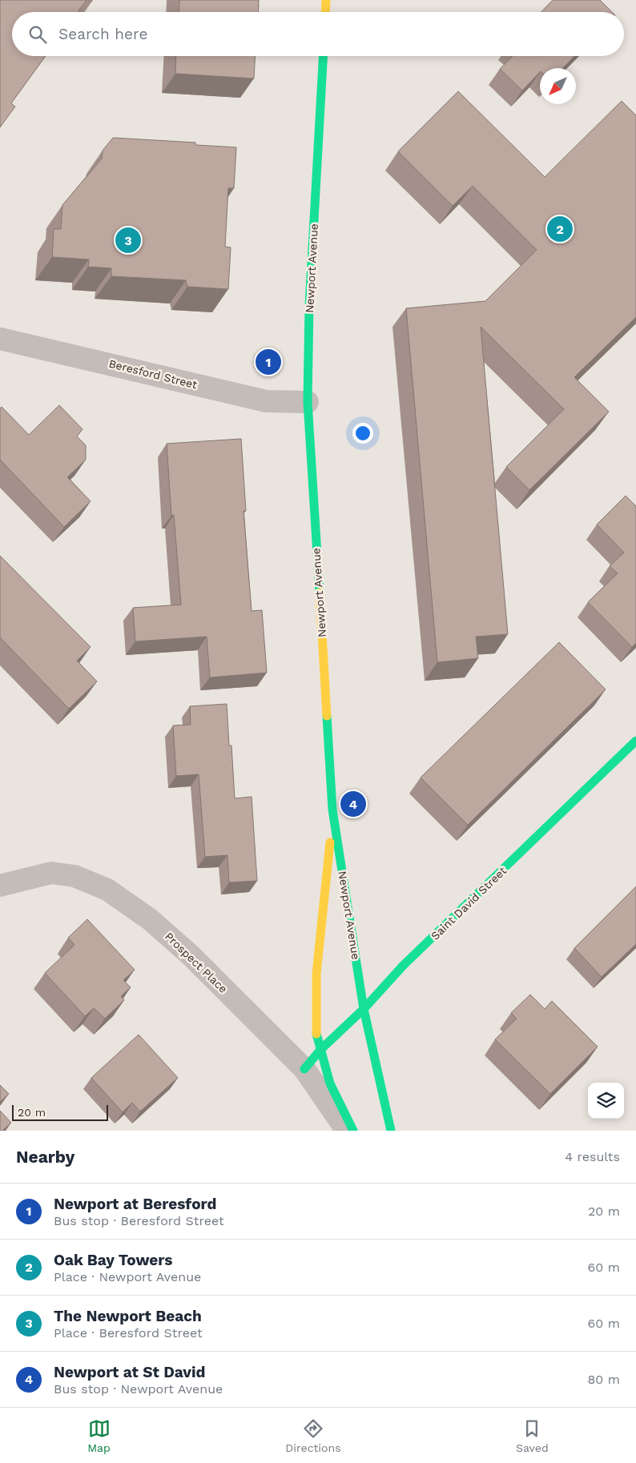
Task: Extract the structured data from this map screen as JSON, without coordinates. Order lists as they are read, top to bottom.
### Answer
{
  "streets": {
    "street": [
      "Newport Avenue",
      "Beresford Street",
      "Saint David Street",
      "Prospect Place"
    ]
  },
  "crossings": [
    ["Newport Avenue", "Beresford Street"],
    ["Newport Avenue", "Saint David Street"],
    ["Saint David Street", "Prospect Place"]
  ],
  "scale_bar": "20 m",
  "north": "bottom left",
  "page": {
    "search": "Search here",
    "pins": [
      "2",
      "3",
      "1",
      "4"
    ],
    "scale": "20 m",
    "heading": ["Nearby", "4 results"],
    "list": [
      {
        "mark": "1",
        "name": "Newport at Beresford",
        "note": "Bus stop · Beresford Street",
        "value": "20 m"
      },
      {
        "mark": "2",
        "name": "Oak Bay Towers",
        "note": "Place · Newport Avenue",
        "value": "60 m"
      },
      {
        "mark": "3",
        "name": "The Newport Beach",
        "note": "Place · Beresford Street",
        "value": "60 m"
      },
      {
        "mark": "4",
        "name": "Newport at St David",
        "note": "Bus stop · Newport Avenue",
        "value": "80 m"
      }
    ],
    "nav": ["Map", "Directions", "Saved"]
  }
}
